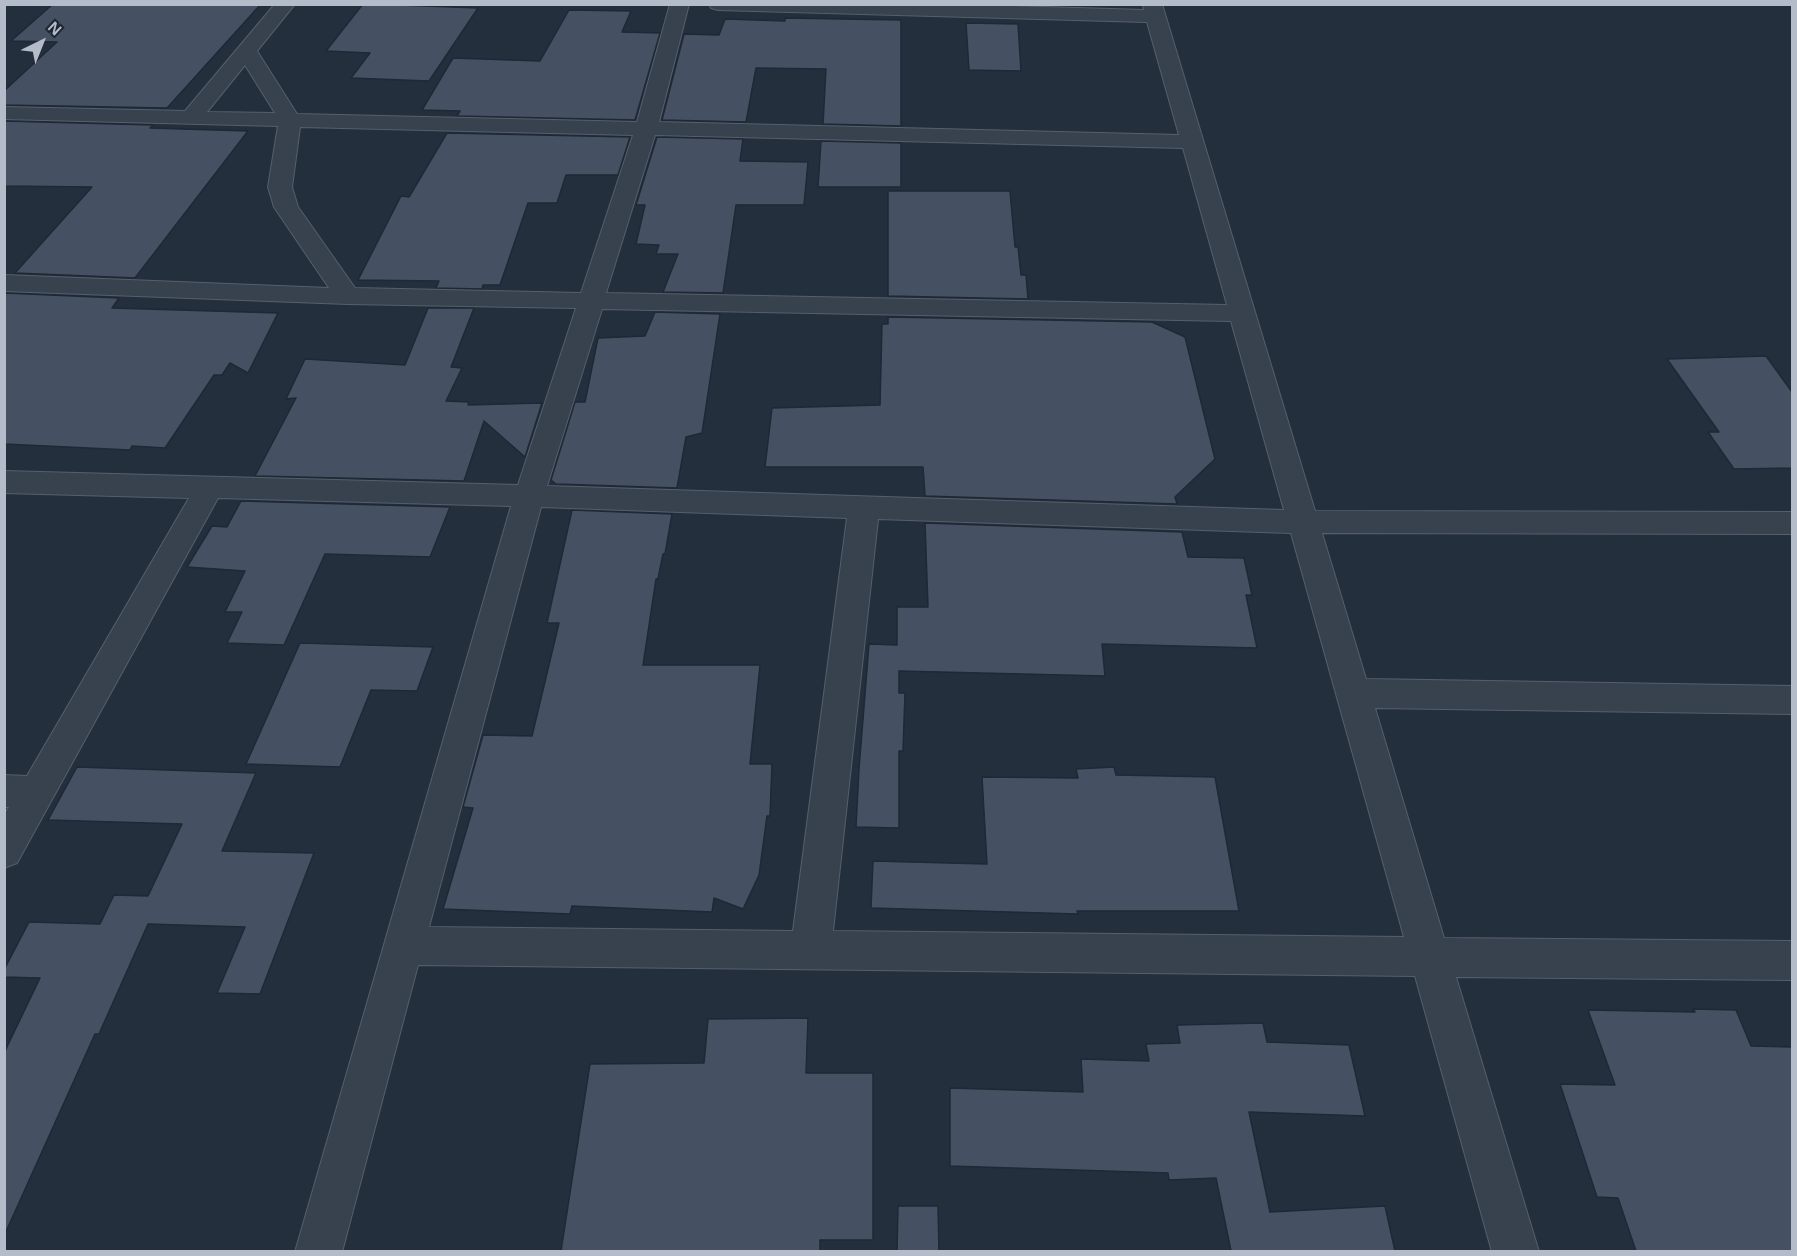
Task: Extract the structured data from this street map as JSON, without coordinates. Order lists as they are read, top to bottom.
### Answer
{
  "north": "top right"
}
